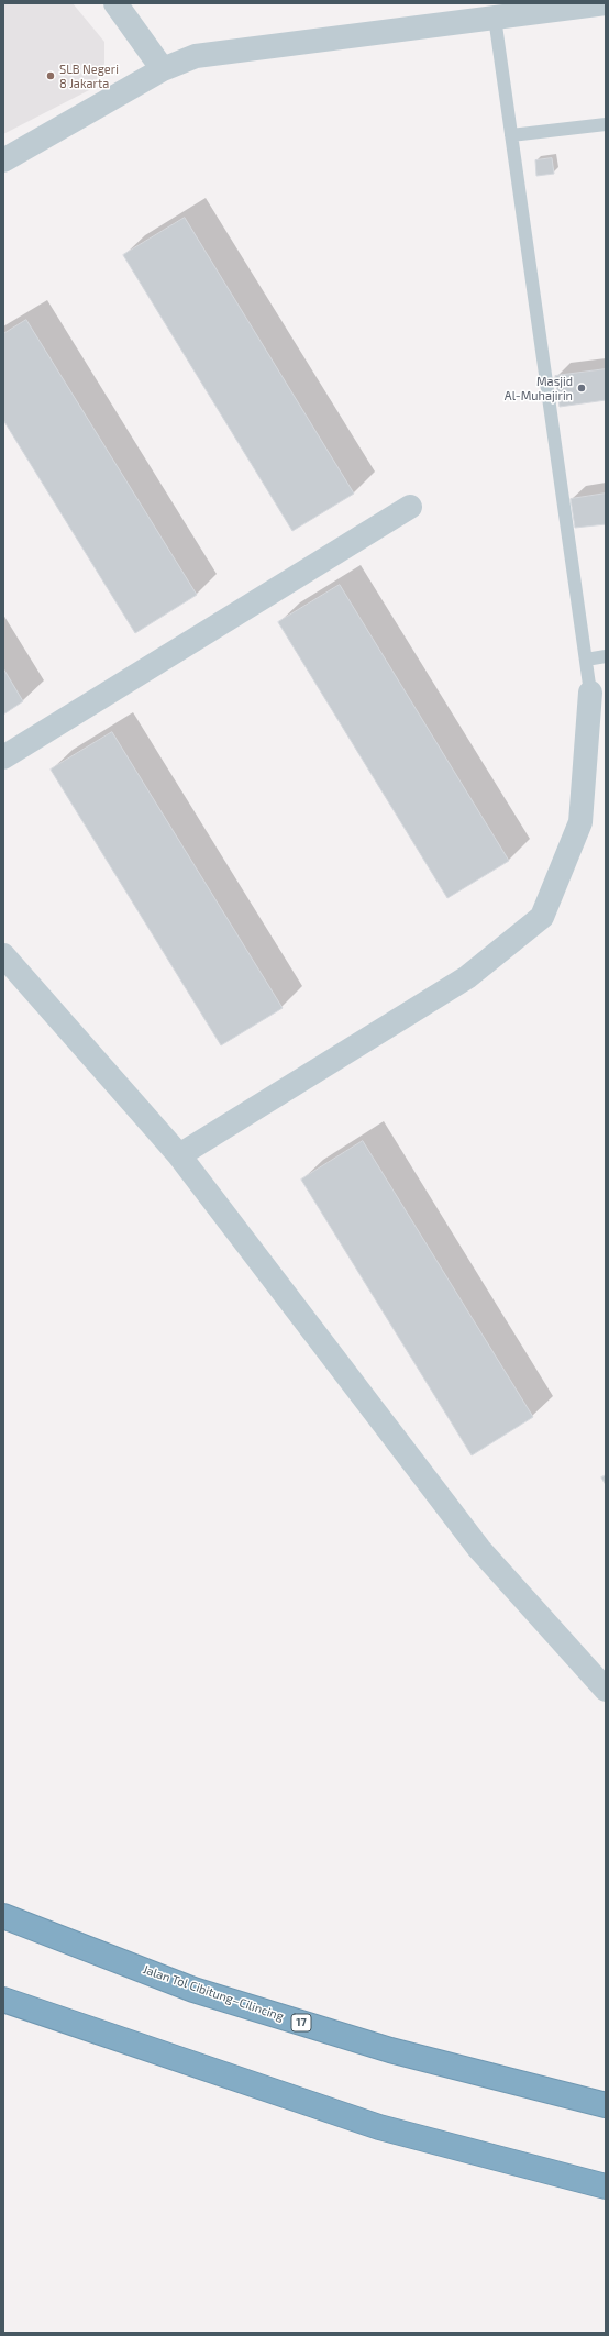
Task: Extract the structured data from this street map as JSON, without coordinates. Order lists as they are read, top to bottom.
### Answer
{
  "streets": {
    "highway": ["Jalan Tol Cibitung–Cilincing", "17"]
  },
  "places": ["SLB Negeri 8 Jakarta", "Masjid Al-Muhajirin"]
}
